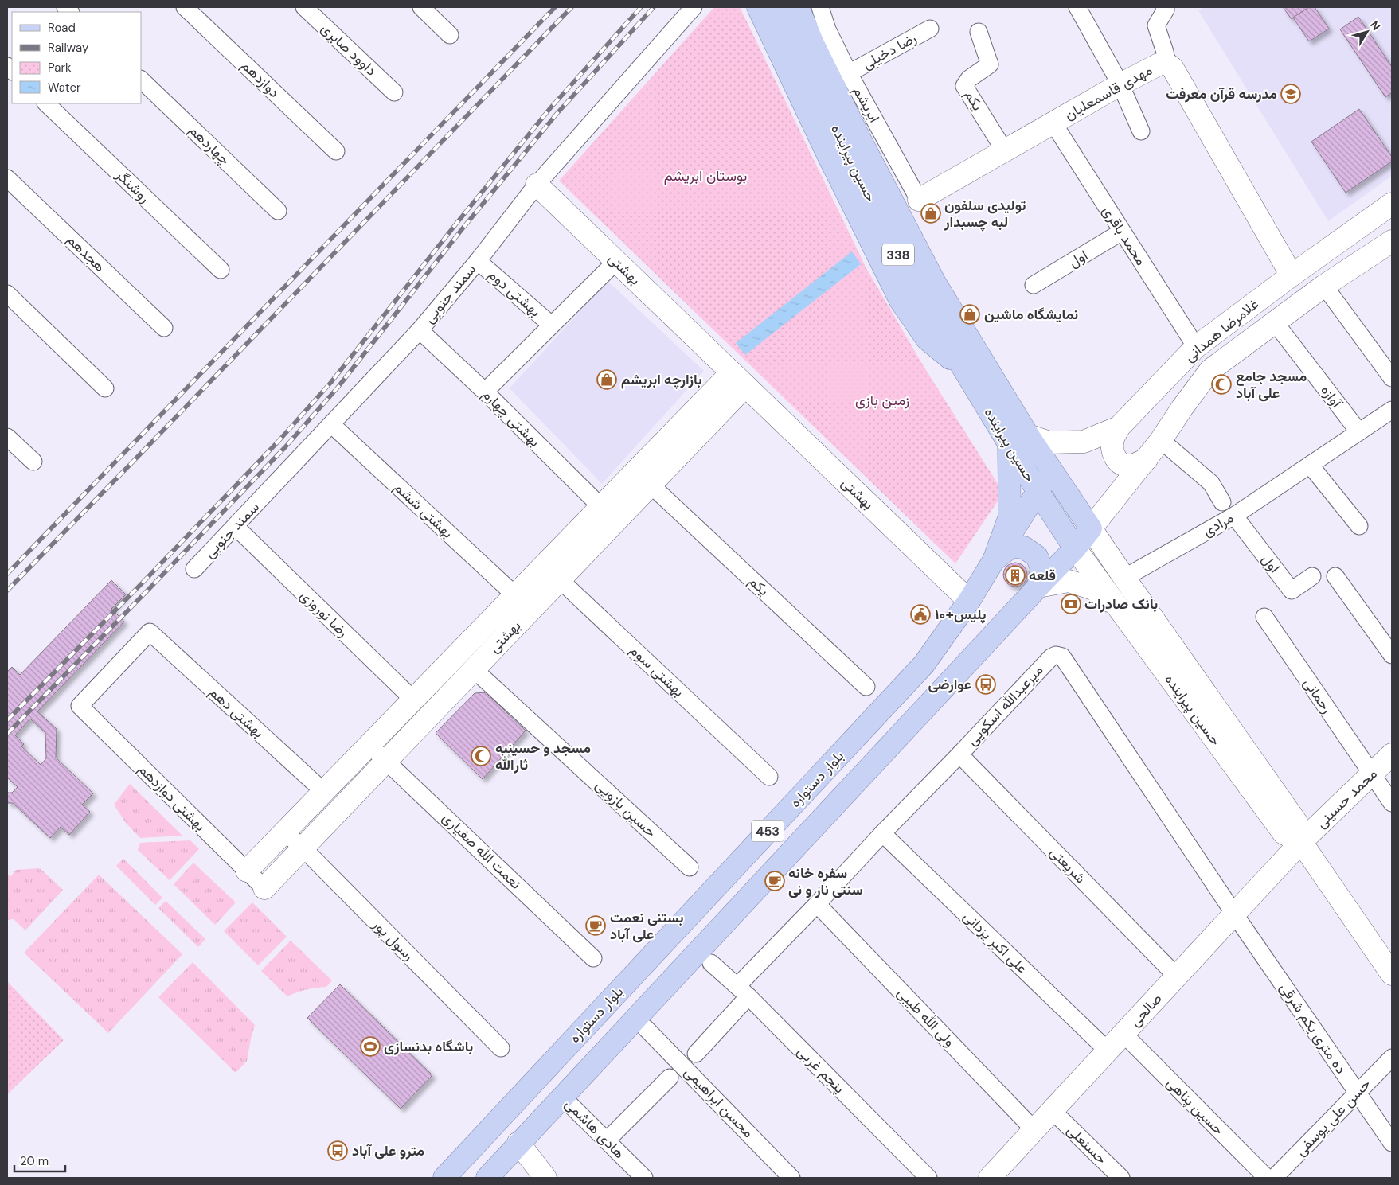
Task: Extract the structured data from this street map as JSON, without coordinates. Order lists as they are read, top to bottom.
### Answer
{
  "streets": {
    "main road": [
      "حسین پیراینده",
      "338",
      "بلوار دستواره",
      "453"
    ],
    "street": [
      "داوود صابری",
      "رضا دخیلی",
      "دوازدهم",
      "مهدی قاسمعلیان",
      "یکم",
      "ابریشم",
      "چهاردهم",
      "روشنگر",
      "محمد باقری",
      "هجدهم",
      "اول",
      "بهشتی",
      "بهشتی دوم",
      "سمند جنوبی",
      "غلامرضا همدانی",
      "آوازه",
      "بهشتی چهارم",
      "بهشتی ششم",
      "مرادی",
      "رضا نوروزی",
      "بهشتی سوم",
      "رحمانی",
      "میرعبدالله اسکویی",
      "بهشتی دهم",
      "بهشتی دوازدهم",
      "محمد حسینی",
      "حسین بازویی",
      "نعمت الله صفیاری",
      "شریعتی",
      "رسول پور",
      "علی اکبر یزدانی",
      "صالحی",
      "ولی الله طیبی",
      "ده متری یکم شرقی",
      "پنجم غربی",
      "محسن ابراهیمی",
      "حسین پناهی",
      "حسن علی یوسفی",
      "هادی هاشمی",
      "حسنعلی"
    ]
  },
  "crossings": [
    ["رضا دخیلی", "ابریشم"],
    ["مهدی قاسمعلیان", "یکم"],
    ["مهدی قاسمعلیان", "ابریشم"],
    ["مهدی قاسمعلیان", "محمد باقری"],
    ["مهدی قاسمعلیان", "غلامرضا همدانی"],
    ["یکم", "بهشتی"],
    ["حسین پیراینده", "غلامرضا همدانی"],
    ["حسین پیراینده", "مرادی"],
    ["حسین پیراینده", "بلوار دستواره"],
    ["حسین پیراینده", "محمد حسینی"],
    ["حسین پیراینده", "453"],
    ["حسین پیراینده", "صالحی"],
    ["محمد باقری", "اول"],
    ["محمد باقری", "غلامرضا همدانی"],
    ["اول", "مرادی"],
    ["بهشتی", "بهشتی دوم"],
    ["بهشتی", "سمند جنوبی"],
    ["بهشتی", "بهشتی سوم"],
    ["بهشتی", "بلوار دستواره"],
    ["بهشتی", "بهشتی دوازدهم"],
    ["بهشتی", "حسین بازویی"],
    ["بهشتی", "نعمت الله صفیاری"],
    ["بهشتی", "رسول پور"],
    ["بهشتی دوم", "سمند جنوبی"],
    ["بهشتی دوم", "بهشتی چهارم"],
    ["سمند جنوبی", "بهشتی چهارم"],
    ["سمند جنوبی", "بهشتی ششم"],
    ["سمند جنوبی", "رضا نوروزی"],
    ["غلامرضا همدانی", "آوازه"],
    ["غلامرضا همدانی", "بلوار دستواره"],
    ["غلامرضا همدانی", "453"],
    ["آوازه", "مرادی"],
    ["رحمانی", "محمد حسینی"],
    ["میرعبدالله اسکویی", "شریعتی"],
    ["میرعبدالله اسکویی", "علی اکبر یزدانی"],
    ["میرعبدالله اسکویی", "صالحی"],
    ["میرعبدالله اسکویی", "ولی الله طیبی"],
    ["میرعبدالله اسکویی", "ده متری یکم شرقی"],
    ["میرعبدالله اسکویی", "پنجم غربی"],
    ["بهشتی دهم", "بهشتی دوازدهم"],
    ["محمد حسینی", "صالحی"],
    ["453", "هادی هاشمی"],
    ["شریعتی", "صالحی"],
    ["علی اکبر یزدانی", "صالحی"],
    ["صالحی", "ولی الله طیبی"],
    ["صالحی", "ده متری یکم شرقی"],
    ["صالحی", "حسین پناهی"],
    ["صالحی", "حسنعلی"],
    ["ده متری یکم شرقی", "حسن علی یوسفی"]
  ],
  "parks": ["بوستان ابریشم", "زمین بازی"],
  "places": {
    "school or university": ["مدرسه قرآن معرفت"],
    "shop": ["تولیدی سلفون لبه‌ چسبدار", "نمایشگاه ماشین", "بازارچه ابریشم"],
    "mosque": ["مسجد جامع علی آباد", "مسجد و حسینیه ثارالله"],
    "building": ["قلعه"],
    "bank": ["بانک صادرات"],
    "public building": ["پلیس+۱۰"],
    "bus stop": ["عوارضی", "مترو علی آباد"],
    "cafe": ["سفره خانه سنتی نار و نی", "بستنی نعمت علی آباد"],
    "sports": ["باشگاه بدنسازی"]
  },
  "legend": [
    "Road",
    "Railway",
    "Park",
    "Water"
  ],
  "scale_bar": "20 m",
  "north": "top right"
}
